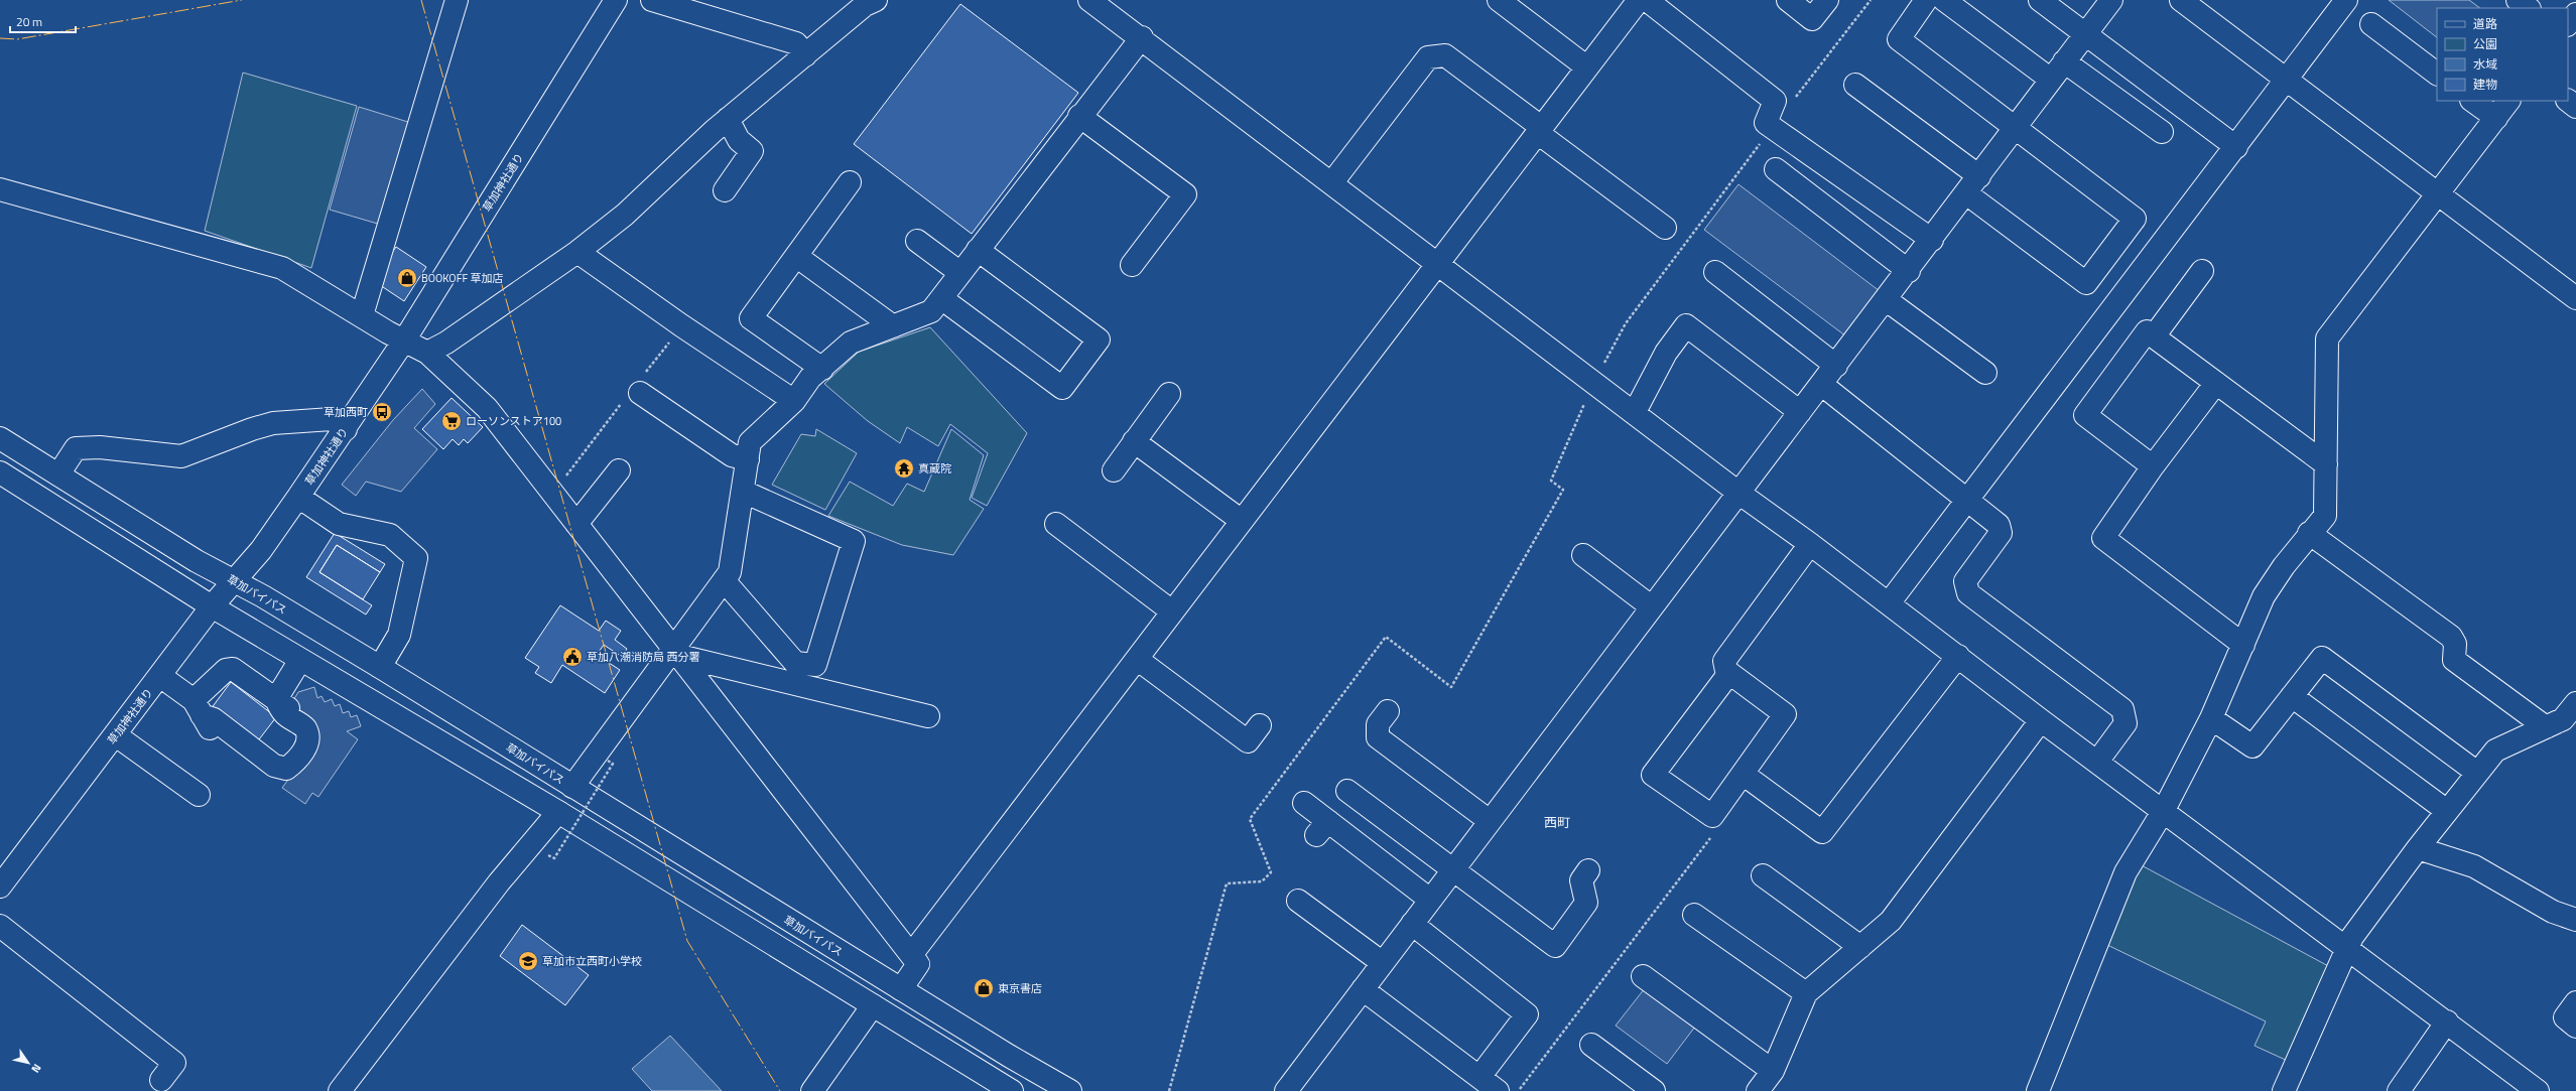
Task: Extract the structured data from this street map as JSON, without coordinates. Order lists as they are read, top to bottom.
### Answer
{
  "streets": {
    "main road": ["草加神社通り", "草加バイパス"]
  },
  "crossings": [
    ["草加神社通り", "草加バイパス"]
  ],
  "districts": ["西町"],
  "places": {
    "shop": ["BOOKOFF 草加店", "東京書店"],
    "bus stop": ["草加西町"],
    "supermarket": ["ローソンストア100"],
    "temple": ["真蔵院"],
    "public building": ["草加八潮消防局 西分署"],
    "school or university": ["草加市立西町小学校"]
  },
  "legend": [
    "道路",
    "公園",
    "水域",
    "建物"
  ],
  "scale_bar": "20 m",
  "north": "bottom right"
}
